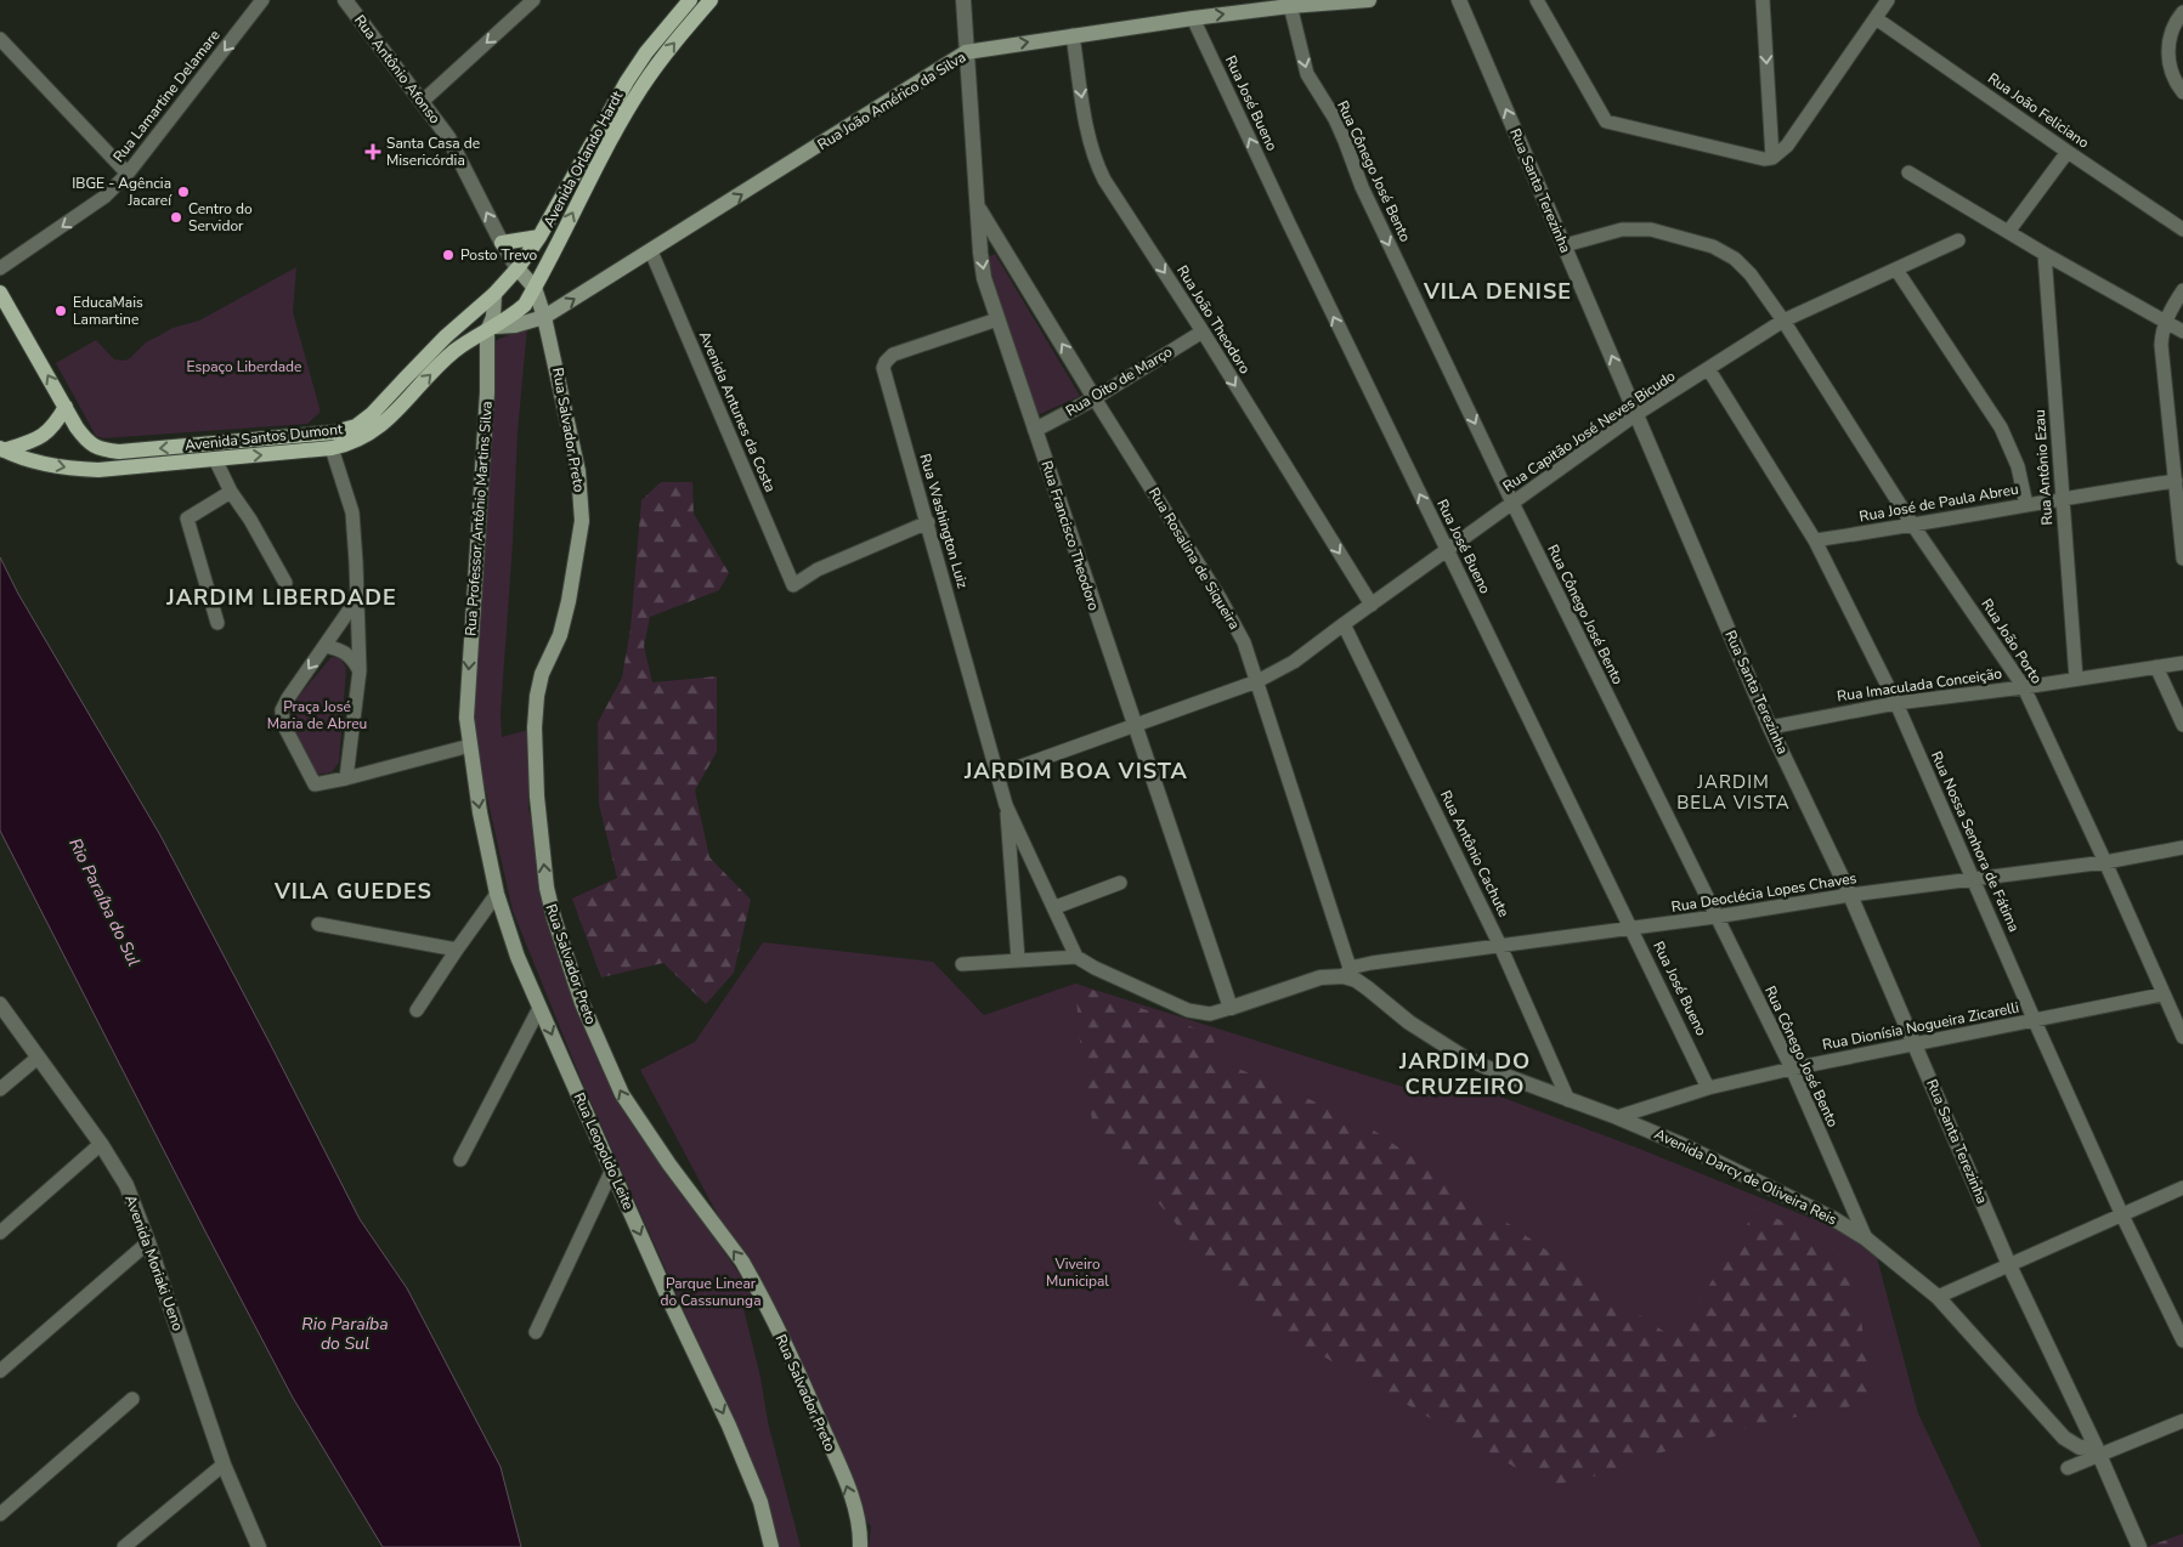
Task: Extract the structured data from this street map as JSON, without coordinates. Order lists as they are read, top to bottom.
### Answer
{
  "streets": {
    "main road": [
      "Rua João Américo da Silva",
      "Avenida Orlando Hardt",
      "Rua Salvador Preto",
      "Avenida Santos Dumont",
      "Rua Professor Antônio Martins Silva",
      "Rua Leopoldo Leite"
    ],
    "street": [
      "Rua Antônio Afonso",
      "Rua Lamartine Delamare",
      "Rua José Bueno",
      "Rua João Feliciano",
      "Rua Cônego José Bento",
      "Rua Santa Terezinha",
      "Rua João Theodoro",
      "Rua Oito de Março",
      "Avenida Antunes da Costa",
      "Rua Capitão José Neves Bicudo",
      "Rua Antônio Ezau",
      "Rua José de Paula Abreu",
      "Rua Washington Luiz",
      "Rua Francisco Theodoro",
      "Rua Rosalina de Siqueira",
      "Rua João Porto",
      "Rua Imaculada Conceição",
      "Rua Nossa Senhora de Fátima",
      "Rua Antônio Cachute",
      "Rua Deoclécia Lopes Chaves",
      "Rua Dionísia Nogueira Zicarelli",
      "Avenida Darcy de Oliveira Reis",
      "Avenida Moriaki Ueno"
    ]
  },
  "crossings": [
    ["Rua Antônio Afonso", "Avenida Orlando Hardt"],
    ["Rua Antônio Afonso", "Avenida Santos Dumont"],
    ["Rua João Américo da Silva", "Rua José Bueno"],
    ["Rua João Américo da Silva", "Avenida Orlando Hardt"],
    ["Rua João Américo da Silva", "Rua Cônego José Bento"],
    ["Rua João Américo da Silva", "Rua João Theodoro"],
    ["Rua João Américo da Silva", "Avenida Antunes da Costa"],
    ["Rua João Américo da Silva", "Rua Salvador Preto"],
    ["Rua João Américo da Silva", "Avenida Santos Dumont"],
    ["Rua João Américo da Silva", "Rua Professor Antônio Martins Silva"],
    ["Rua João Américo da Silva", "Rua Francisco Theodoro"],
    ["Rua José Bueno", "Rua Capitão José Neves Bicudo"],
    ["Rua José Bueno", "Rua Deoclécia Lopes Chaves"],
    ["Rua José Bueno", "Rua Dionísia Nogueira Zicarelli"],
    ["Avenida Orlando Hardt", "Rua Salvador Preto"],
    ["Avenida Orlando Hardt", "Avenida Santos Dumont"],
    ["Avenida Orlando Hardt", "Rua Professor Antônio Martins Silva"],
    ["Rua Cônego José Bento", "Rua Capitão José Neves Bicudo"],
    ["Rua Cônego José Bento", "Rua Deoclécia Lopes Chaves"],
    ["Rua Cônego José Bento", "Rua Dionísia Nogueira Zicarelli"],
    ["Rua Cônego José Bento", "Avenida Darcy de Oliveira Reis"],
    ["Rua Santa Terezinha", "Rua Capitão José Neves Bicudo"],
    ["Rua Santa Terezinha", "Rua João Porto"],
    ["Rua Santa Terezinha", "Rua Imaculada Conceição"],
    ["Rua Santa Terezinha", "Rua Deoclécia Lopes Chaves"],
    ["Rua Santa Terezinha", "Rua Dionísia Nogueira Zicarelli"],
    ["Rua Santa Terezinha", "Avenida Darcy de Oliveira Reis"],
    ["Rua João Theodoro", "Rua Oito de Março"],
    ["Rua João Theodoro", "Rua Capitão José Neves Bicudo"],
    ["Rua Oito de Março", "Rua Francisco Theodoro"],
    ["Rua Oito de Março", "Rua Rosalina de Siqueira"],
    ["Avenida Antunes da Costa", "Rua Washington Luiz"],
    ["Rua Capitão José Neves Bicudo", "Rua Washington Luiz"],
    ["Rua Capitão José Neves Bicudo", "Rua Francisco Theodoro"],
    ["Rua Capitão José Neves Bicudo", "Rua Rosalina de Siqueira"],
    ["Rua Capitão José Neves Bicudo", "Rua João Porto"],
    ["Rua Capitão José Neves Bicudo", "Rua Nossa Senhora de Fátima"],
    ["Rua Capitão José Neves Bicudo", "Rua Antônio Cachute"],
    ["Avenida Santos Dumont", "Rua Professor Antônio Martins Silva"],
    ["Rua Antônio Ezau", "Rua José de Paula Abreu"],
    ["Rua Antônio Ezau", "Rua Imaculada Conceição"],
    ["Rua José de Paula Abreu", "Rua João Porto"],
    ["Rua José de Paula Abreu", "Rua Nossa Senhora de Fátima"],
    ["Rua Professor Antônio Martins Silva", "Rua Leopoldo Leite"],
    ["Rua Washington Luiz", "Rua Francisco Theodoro"],
    ["Rua Francisco Theodoro", "Rua Rosalina de Siqueira"],
    ["Rua Rosalina de Siqueira", "Rua Deoclécia Lopes Chaves"],
    ["Rua Rosalina de Siqueira", "Avenida Darcy de Oliveira Reis"],
    ["Rua João Porto", "Rua Imaculada Conceição"],
    ["Rua João Porto", "Rua Deoclécia Lopes Chaves"],
    ["Rua João Porto", "Rua Dionísia Nogueira Zicarelli"],
    ["Rua Imaculada Conceição", "Rua Nossa Senhora de Fátima"],
    ["Rua Nossa Senhora de Fátima", "Rua Deoclécia Lopes Chaves"],
    ["Rua Nossa Senhora de Fátima", "Rua Dionísia Nogueira Zicarelli"],
    ["Rua Antônio Cachute", "Rua Deoclécia Lopes Chaves"],
    ["Rua Antônio Cachute", "Avenida Darcy de Oliveira Reis"],
    ["Rua Deoclécia Lopes Chaves", "Avenida Darcy de Oliveira Reis"],
    ["Rua Dionísia Nogueira Zicarelli", "Avenida Darcy de Oliveira Reis"]
  ],
  "one_way": [
    "Rua Antônio Afonso",
    "Rua Lamartine Delamare",
    "Rua João Américo da Silva",
    "Rua José Bueno",
    "Rua Cônego José Bento",
    "Rua João Theodoro",
    "Rua Salvador Preto",
    "Rua Professor Antônio Martins Silva",
    "Rua Leopoldo Leite"
  ],
  "districts": [
    "VILA DENISE",
    "JARDIM LIBERDADE",
    "JARDIM BOA VISTA",
    "JARDIM BELA VISTA",
    "VILA GUEDES",
    "JARDIM DO CRUZEIRO"
  ],
  "water": ["Rio Paraíba do Sul"],
  "parks": [
    "Espaço Liberdade",
    "Praça José Maria de Abreu",
    "Viveiro Municipal",
    "Parque Linear do Cassununga"
  ],
  "places": {
    "health": ["Santa Casa de Misericórdia"],
    "other": [
      "IBGE - Agência Jacareí",
      "Centro do Servidor",
      "Posto Trevo",
      "EducaMais Lamartine"
    ]
  }
}
